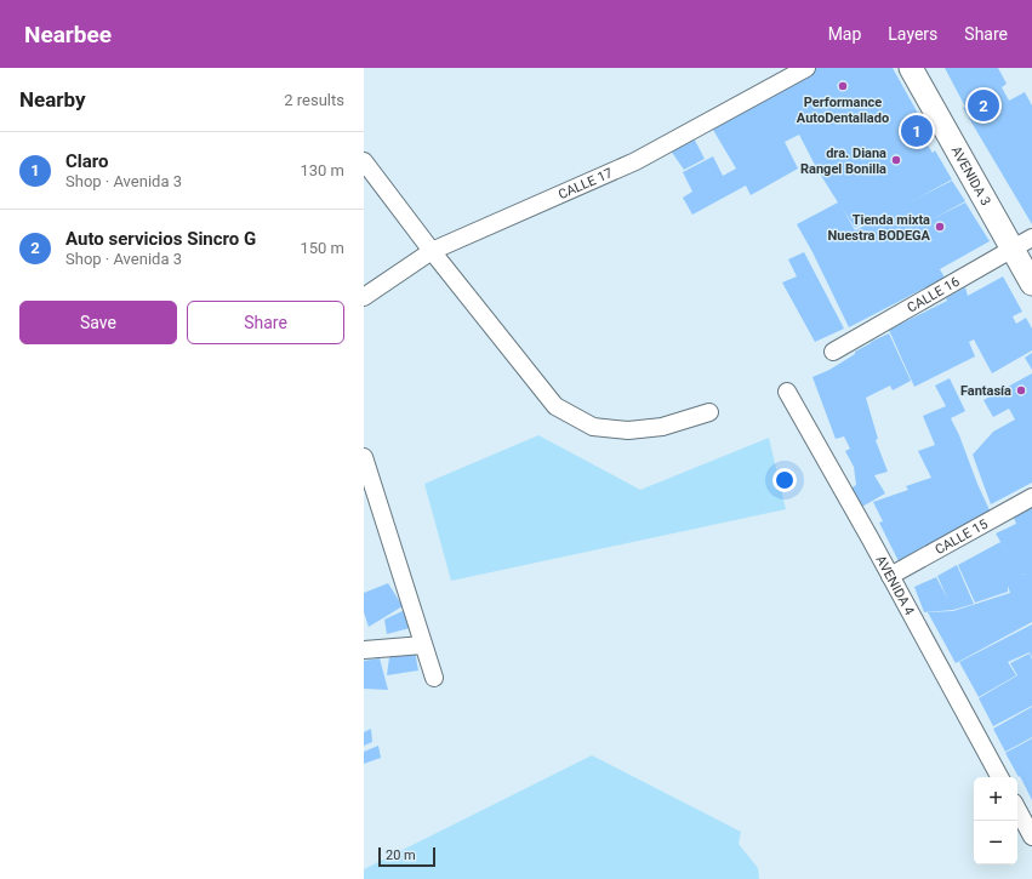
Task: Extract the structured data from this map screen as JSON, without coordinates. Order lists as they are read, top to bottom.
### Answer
{
  "streets": {
    "main road": ["AVENIDA 3"],
    "street": [
      "CALLE 17",
      "CALLE 16",
      "CALLE 15",
      "AVENIDA 4"
    ]
  },
  "crossings": [
    ["AVENIDA 3", "CALLE 16"],
    ["CALLE 15", "AVENIDA 4"]
  ],
  "places": [
    "Performance AutoDentallado",
    "dra. Diana Rangel Bonilla",
    "Tienda mixta Nuestra BODEGA",
    "Fantasía"
  ],
  "scale_bar": "20 m",
  "page": {
    "header": "Nearbee",
    "nav": ["Map", "Layers", "Share"],
    "heading": ["Nearby", "2 results"],
    "pins": ["2", "1"],
    "list": [
      {
        "mark": "1",
        "name": "Claro",
        "note": "Shop · Avenida 3",
        "value": "130 m"
      },
      {
        "mark": "2",
        "name": "Auto servicios Sincro G",
        "note": "Shop · Avenida 3",
        "value": "150 m"
      }
    ],
    "buttons": ["Save", "Share"],
    "map_buttons": ["+", "−"],
    "scale": "20 m"
  }
}
